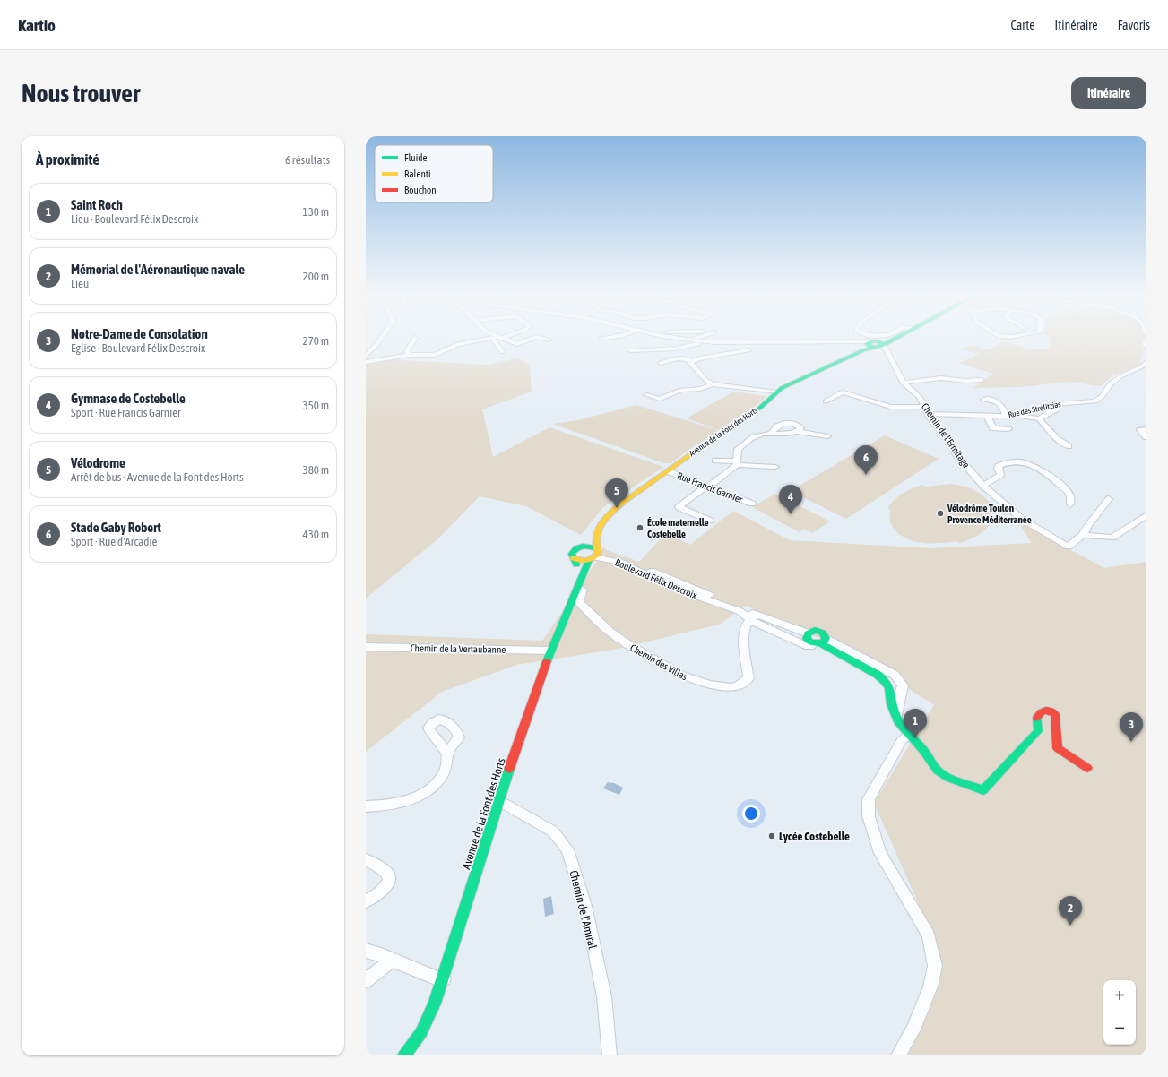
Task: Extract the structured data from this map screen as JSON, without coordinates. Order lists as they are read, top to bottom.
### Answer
{
  "streets": {
    "main road": ["Avenue de la Font des Horts", "Boulevard Félix Descroix"],
    "street": [
      "Rue des Strelitzias",
      "Chemin de l'Ermitage",
      "Rue Francis Garnier",
      "Chemin de la Vertaubanne",
      "Chemin des Villas",
      "Chemin de l'Amiral"
    ]
  },
  "crossings": [
    ["Rue des Strelitzias", "Chemin de l'Ermitage"],
    ["Avenue de la Font des Horts", "Chemin de l'Ermitage"],
    ["Avenue de la Font des Horts", "Rue Francis Garnier"],
    ["Avenue de la Font des Horts", "Boulevard Félix Descroix"],
    ["Avenue de la Font des Horts", "Chemin de la Vertaubanne"],
    ["Avenue de la Font des Horts", "Chemin des Villas"],
    ["Avenue de la Font des Horts", "Chemin de l'Amiral"],
    ["Boulevard Félix Descroix", "Chemin des Villas"]
  ],
  "places": ["Vélodrôme Toulon Provence Méditerranée", "École maternelle Costebelle", "Lycée Costebelle"],
  "legend": ["Fluide", "Ralenti", "Bouchon"],
  "page": {
    "header": "Kartio",
    "nav": ["Carte", "Itinéraire", "Favoris"],
    "buttons": "Itinéraire",
    "title": "Nous trouver",
    "heading": ["À proximité", "6 résultats"],
    "list": [
      {
        "mark": "1",
        "name": "Saint Roch",
        "note": "Lieu · Boulevard Félix Descroix",
        "value": "130 m"
      },
      {
        "mark": "2",
        "name": "Mémorial de l'Aéronautique navale",
        "note": "Lieu",
        "value": "200 m"
      },
      {
        "mark": "3",
        "name": "Notre-Dame de Consolation",
        "note": "Église · Boulevard Félix Descroix",
        "value": "270 m"
      },
      {
        "mark": "4",
        "name": "Gymnase de Costebelle",
        "note": "Sport · Rue Francis Garnier",
        "value": "350 m"
      },
      {
        "mark": "5",
        "name": "Vélodrome",
        "note": "Arrêt de bus · Avenue de la Font des Horts",
        "value": "380 m"
      },
      {
        "mark": "6",
        "name": "Stade Gaby Robert",
        "note": "Sport · Rue d'Arcadie",
        "value": "430 m"
      }
    ],
    "pins": [
      "6",
      "5",
      "4",
      "1",
      "3",
      "2"
    ],
    "map_buttons": ["+", "−"]
  }
}
